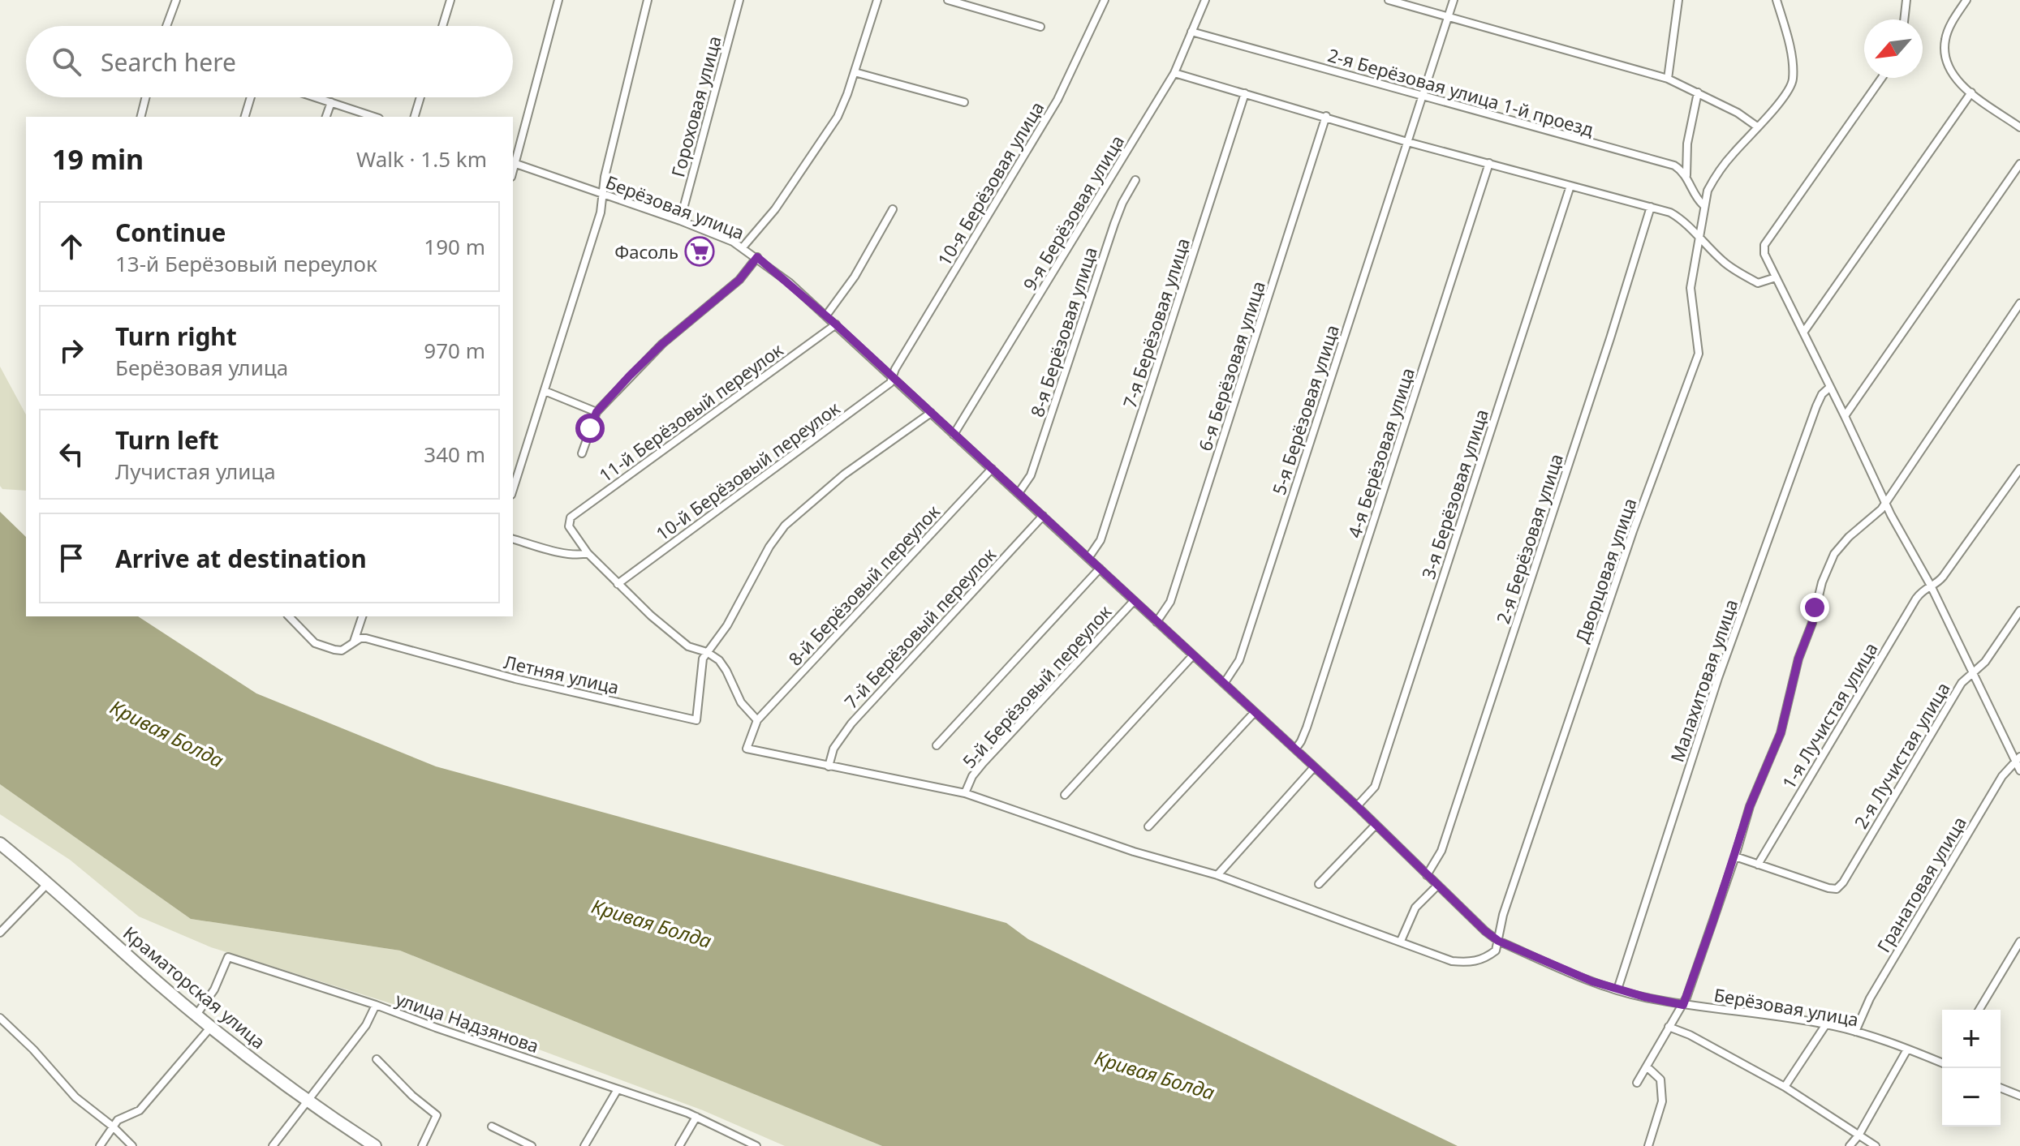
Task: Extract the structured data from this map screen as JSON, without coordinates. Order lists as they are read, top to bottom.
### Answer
{
  "streets": {
    "main road": ["Краматорская улица"],
    "street": [
      "2-я Берёзовая улица 1-й проезд",
      "Гороховая улица",
      "10-я Берёзовая улица",
      "Берёзовая улица",
      "9-я Берёзовая улица",
      "7-я Берёзовая улица",
      "8-я Берёзовая улица",
      "6-я Берёзовая улица",
      "5-я Берёзовая улица",
      "11-й Берёзовый переулок",
      "4-я Берёзовая улица",
      "10-й Берёзовый переулок",
      "3-я Берёзовая улица",
      "2-я Берёзовая улица",
      "Дворцовая улица",
      "8-й Берёзовый переулок",
      "7-й Берёзовый переулок",
      "Летняя улица",
      "Малахитовая улица",
      "5-й Берёзовый переулок",
      "1-я Лучистая улица",
      "2-я Лучистая улица",
      "Гранатовая улица",
      "улица Надзянова"
    ]
  },
  "crossings": [
    ["2-я Берёзовая улица 1-й проезд", "9-я Берёзовая улица"],
    ["2-я Берёзовая улица 1-й проезд", "5-я Берёзовая улица"],
    ["Гороховая улица", "Берёзовая улица"],
    ["10-я Берёзовая улица", "Берёзовая улица"],
    ["10-я Берёзовая улица", "10-й Берёзовый переулок"],
    ["Берёзовая улица", "9-я Берёзовая улица"],
    ["Берёзовая улица", "7-я Берёзовая улица"],
    ["Берёзовая улица", "8-я Берёзовая улица"],
    ["Берёзовая улица", "6-я Берёзовая улица"],
    ["Берёзовая улица", "5-я Берёзовая улица"],
    ["Берёзовая улица", "11-й Берёзовый переулок"],
    ["Берёзовая улица", "4-я Берёзовая улица"],
    ["Берёзовая улица", "10-й Берёзовый переулок"],
    ["Берёзовая улица", "3-я Берёзовая улица"],
    ["Берёзовая улица", "2-я Берёзовая улица"],
    ["Берёзовая улица", "Дворцовая улица"],
    ["Берёзовая улица", "8-й Берёзовый переулок"],
    ["Берёзовая улица", "7-й Берёзовый переулок"],
    ["Берёзовая улица", "Малахитовая улица"],
    ["Берёзовая улица", "5-й Берёзовый переулок"],
    ["Берёзовая улица", "Гранатовая улица"],
    ["1-я Лучистая улица", "2-я Лучистая улица"],
    ["Краматорская улица", "улица Надзянова"]
  ],
  "water": ["Кривая Болда"],
  "places": {
    "supermarket": ["Фасоль"]
  },
  "north": "bottom left",
  "page": {
    "search": "Search here",
    "heading": ["19 min", "Walk · 1.5 km"],
    "list": [
      ["Continue", "13-й Берёзовый переулок", "190 m"],
      ["Turn right", "Берёзовая улица", "970 m"],
      ["Turn left", "Лучистая улица", "340 m"],
      "Arrive at destination"
    ],
    "map_buttons": ["+", "−"]
  }
}
